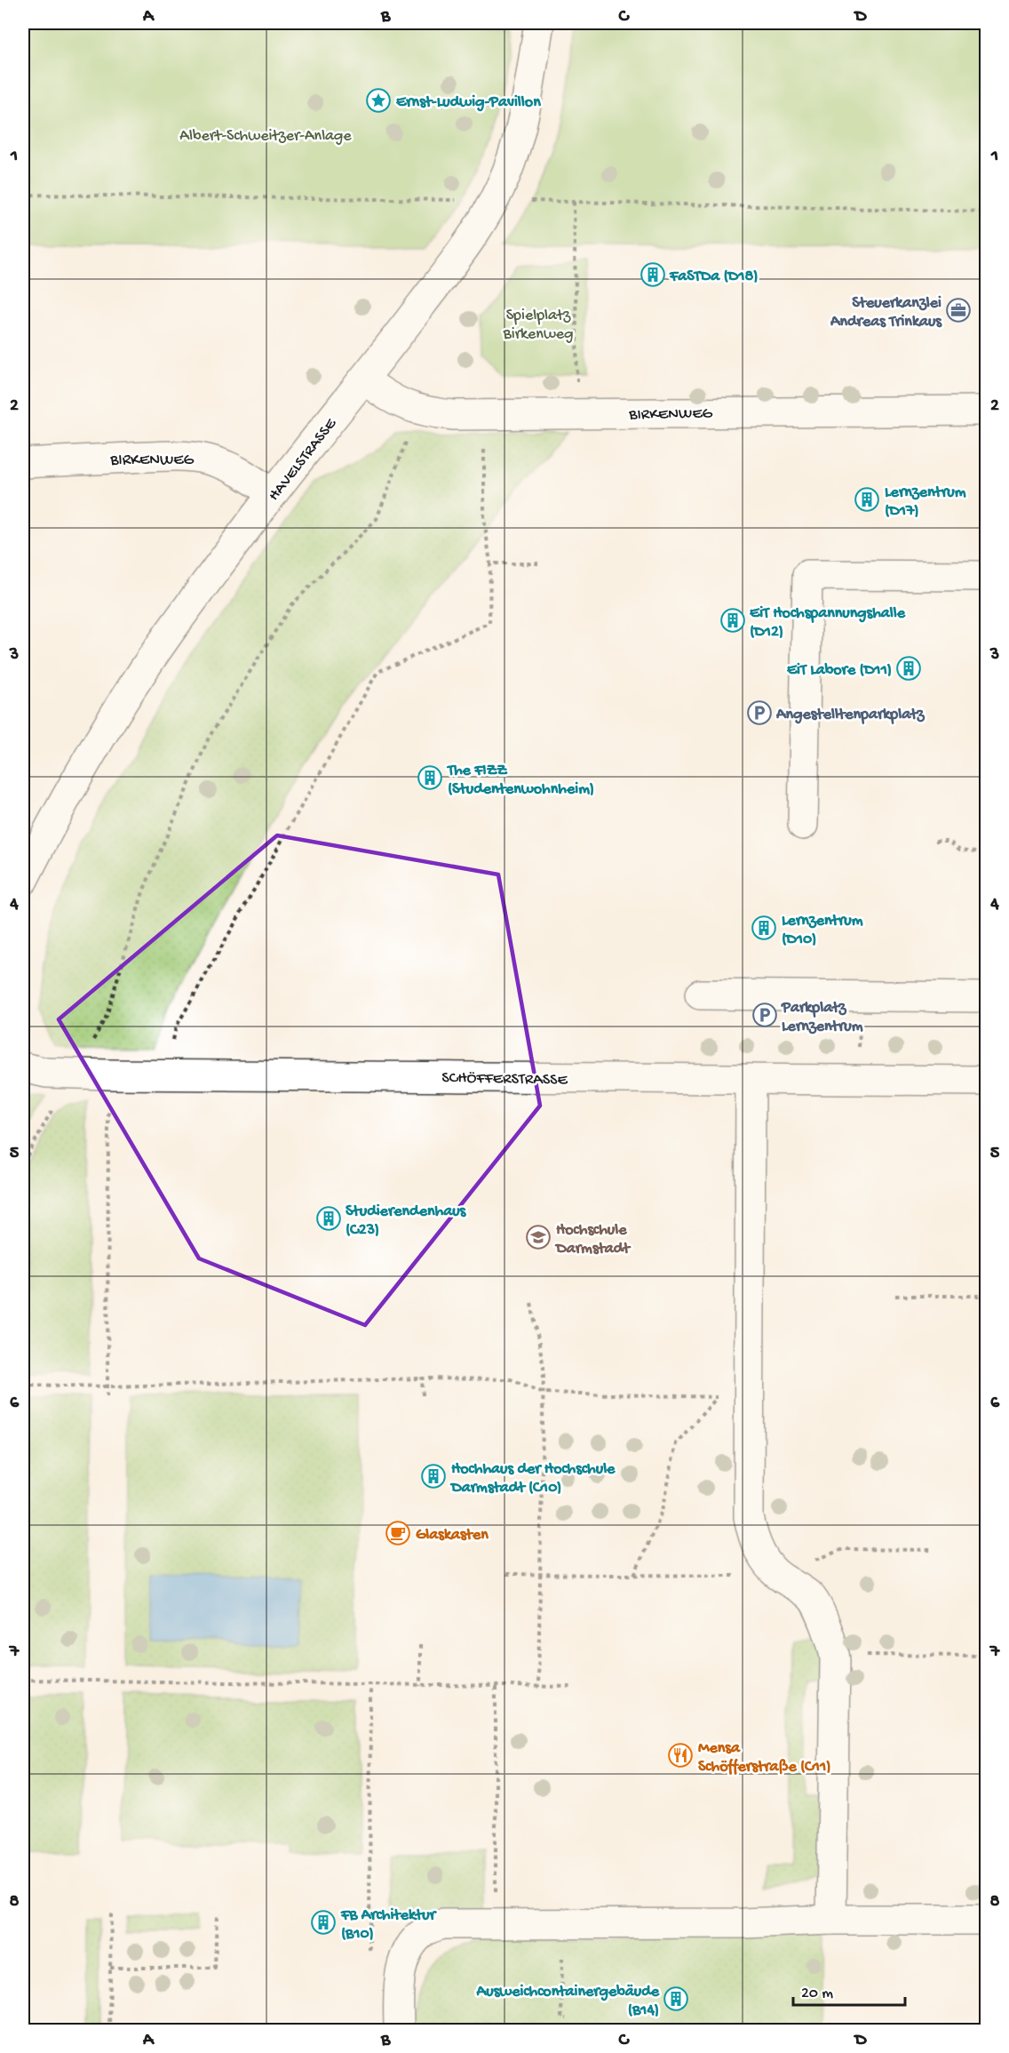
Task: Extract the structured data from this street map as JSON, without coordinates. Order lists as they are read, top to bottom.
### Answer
{
  "streets": {
    "street": ["BIRKENWEG", "HAVELSTRASSE", "SCHÖFFERSTRASSE"]
  },
  "crossings": [
    ["BIRKENWEG", "HAVELSTRASSE"]
  ],
  "parks": ["Albert-Schweitzer-Anlage", "Spielplatz Birkenweg"],
  "places": {
    "place": ["Ernst-Ludwig-Pavillon"],
    "building": [
      "FaSTDa (D18)",
      "Lernzentrum (D17)",
      "EiT Hochspannungshalle (D12)",
      "EiT Labore (D11)",
      "The FIZZ (Studentenwohnheim)",
      "Lernzentrum (D10)",
      "Studierendenhaus (C23)",
      "Hochhaus der Hochschule Darmstadt (C10)",
      "FB Architektur (B10)",
      "Ausweichcontainergebäude (B14)"
    ],
    "office": ["Steuerkanzlei Andreas Trinkaus"],
    "parking": ["Angestelltenparkplatz", "Parkplatz Lernzentrum"],
    "school or university": ["Hochschule Darmstadt"],
    "cafe": ["Glaskasten"],
    "restaurant": ["Mensa Schöfferstraße (C11)"]
  },
  "scale_bar": "20 m",
  "grid": {
    "columns": [
      "A",
      "B",
      "C",
      "D"
    ],
    "rows": [
      "1",
      "2",
      "3",
      "4",
      "5",
      "6",
      "7",
      "8"
    ]
  }
}
